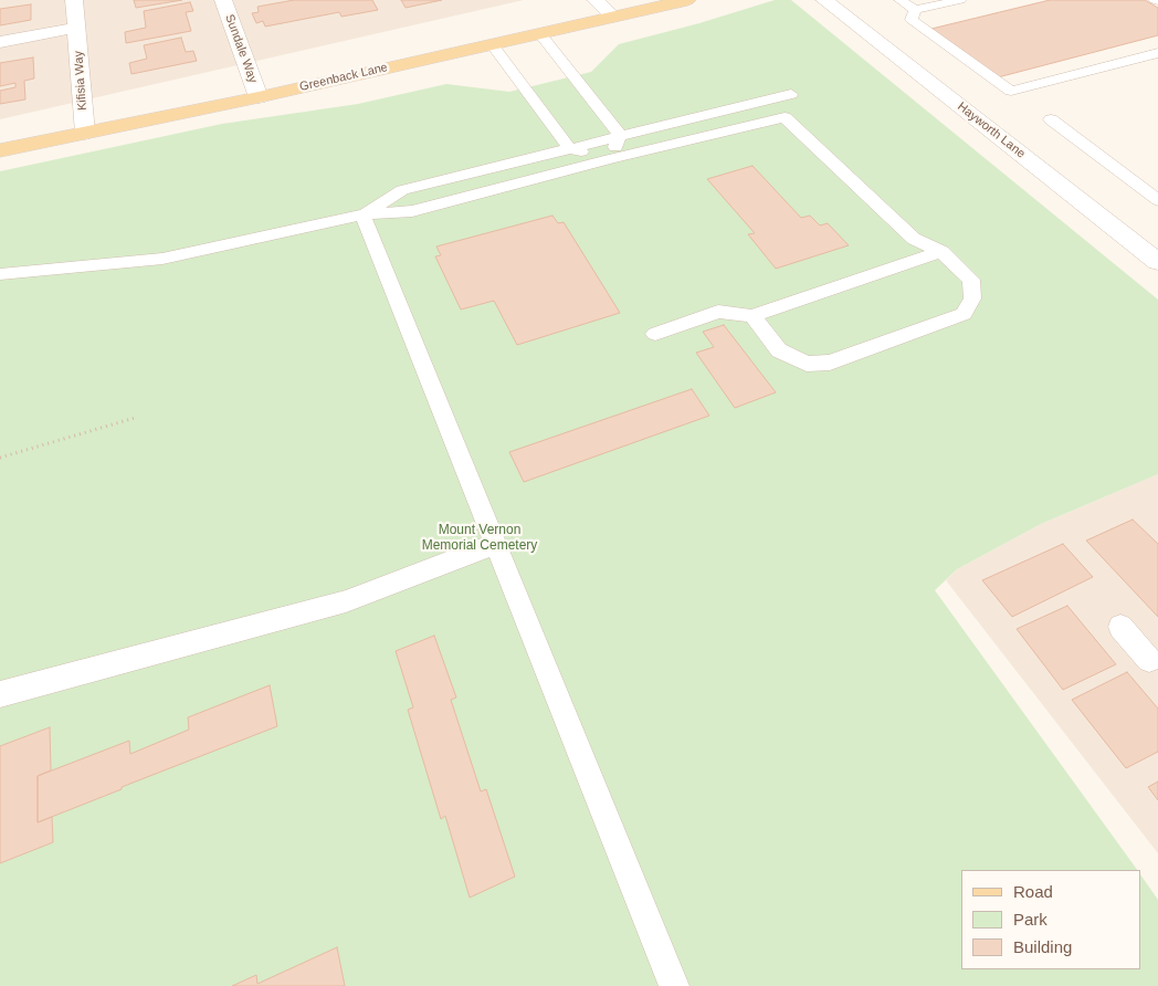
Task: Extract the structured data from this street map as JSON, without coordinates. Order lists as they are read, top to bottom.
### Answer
{
  "streets": {
    "main road": ["Greenback Lane"],
    "street": ["Sundale Way", "Kifisia Way", "Hayworth Lane"]
  },
  "crossings": [
    ["Sundale Way", "Greenback Lane"],
    ["Greenback Lane", "Kifisia Way"]
  ],
  "parks": ["Mount Vernon Memorial Cemetery"],
  "legend": ["Road", "Park", "Building"]
}
